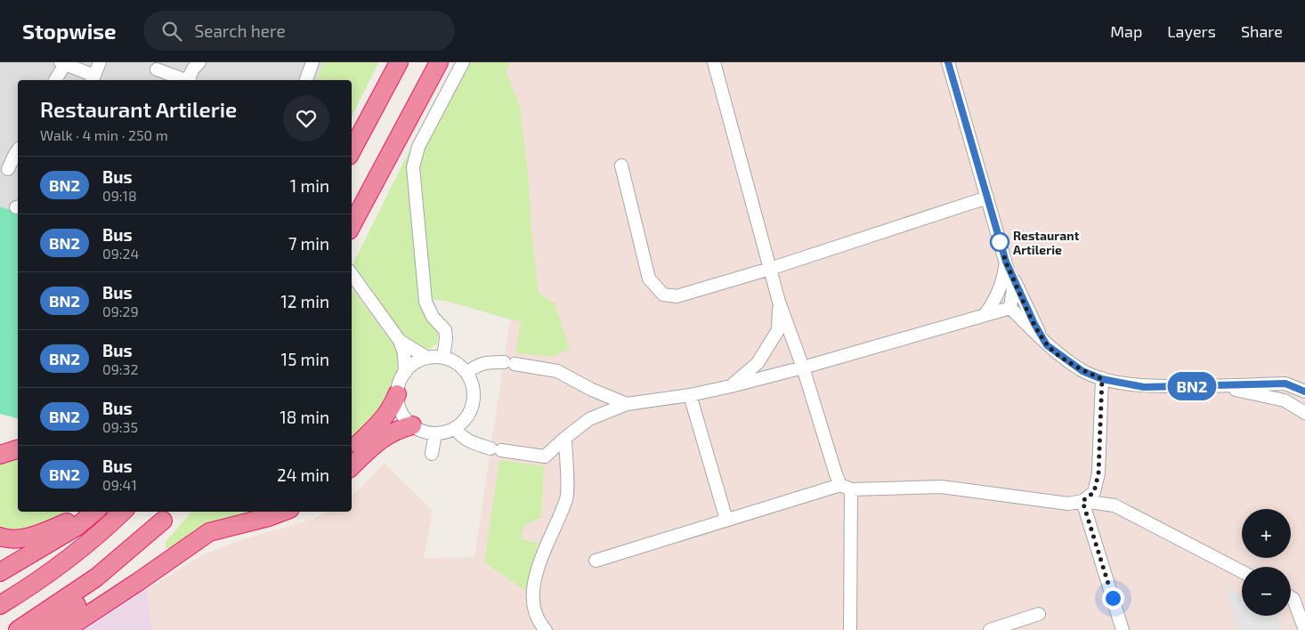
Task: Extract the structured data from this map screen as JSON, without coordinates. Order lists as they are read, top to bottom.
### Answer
{
  "places": ["Restaurant Artilerie"],
  "lines": ["bus line BN2"],
  "page": {
    "header": "Stopwise",
    "search": "Search here",
    "nav": ["Map", "Layers", "Share"],
    "on_map": "BN2",
    "heading": ["Restaurant Artilerie", "Walk · 4 min · 250 m"],
    "list": [
      {
        "mark": "BN2",
        "name": "Bus",
        "note": "09:18",
        "value": "1 min"
      },
      {
        "mark": "BN2",
        "name": "Bus",
        "note": "09:24",
        "value": "7 min"
      },
      {
        "mark": "BN2",
        "name": "Bus",
        "note": "09:29",
        "value": "12 min"
      },
      {
        "mark": "BN2",
        "name": "Bus",
        "note": "09:32",
        "value": "15 min"
      },
      {
        "mark": "BN2",
        "name": "Bus",
        "note": "09:35",
        "value": "18 min"
      },
      {
        "mark": "BN2",
        "name": "Bus",
        "note": "09:41",
        "value": "24 min"
      }
    ],
    "map_buttons": ["+", "−"]
  }
}
